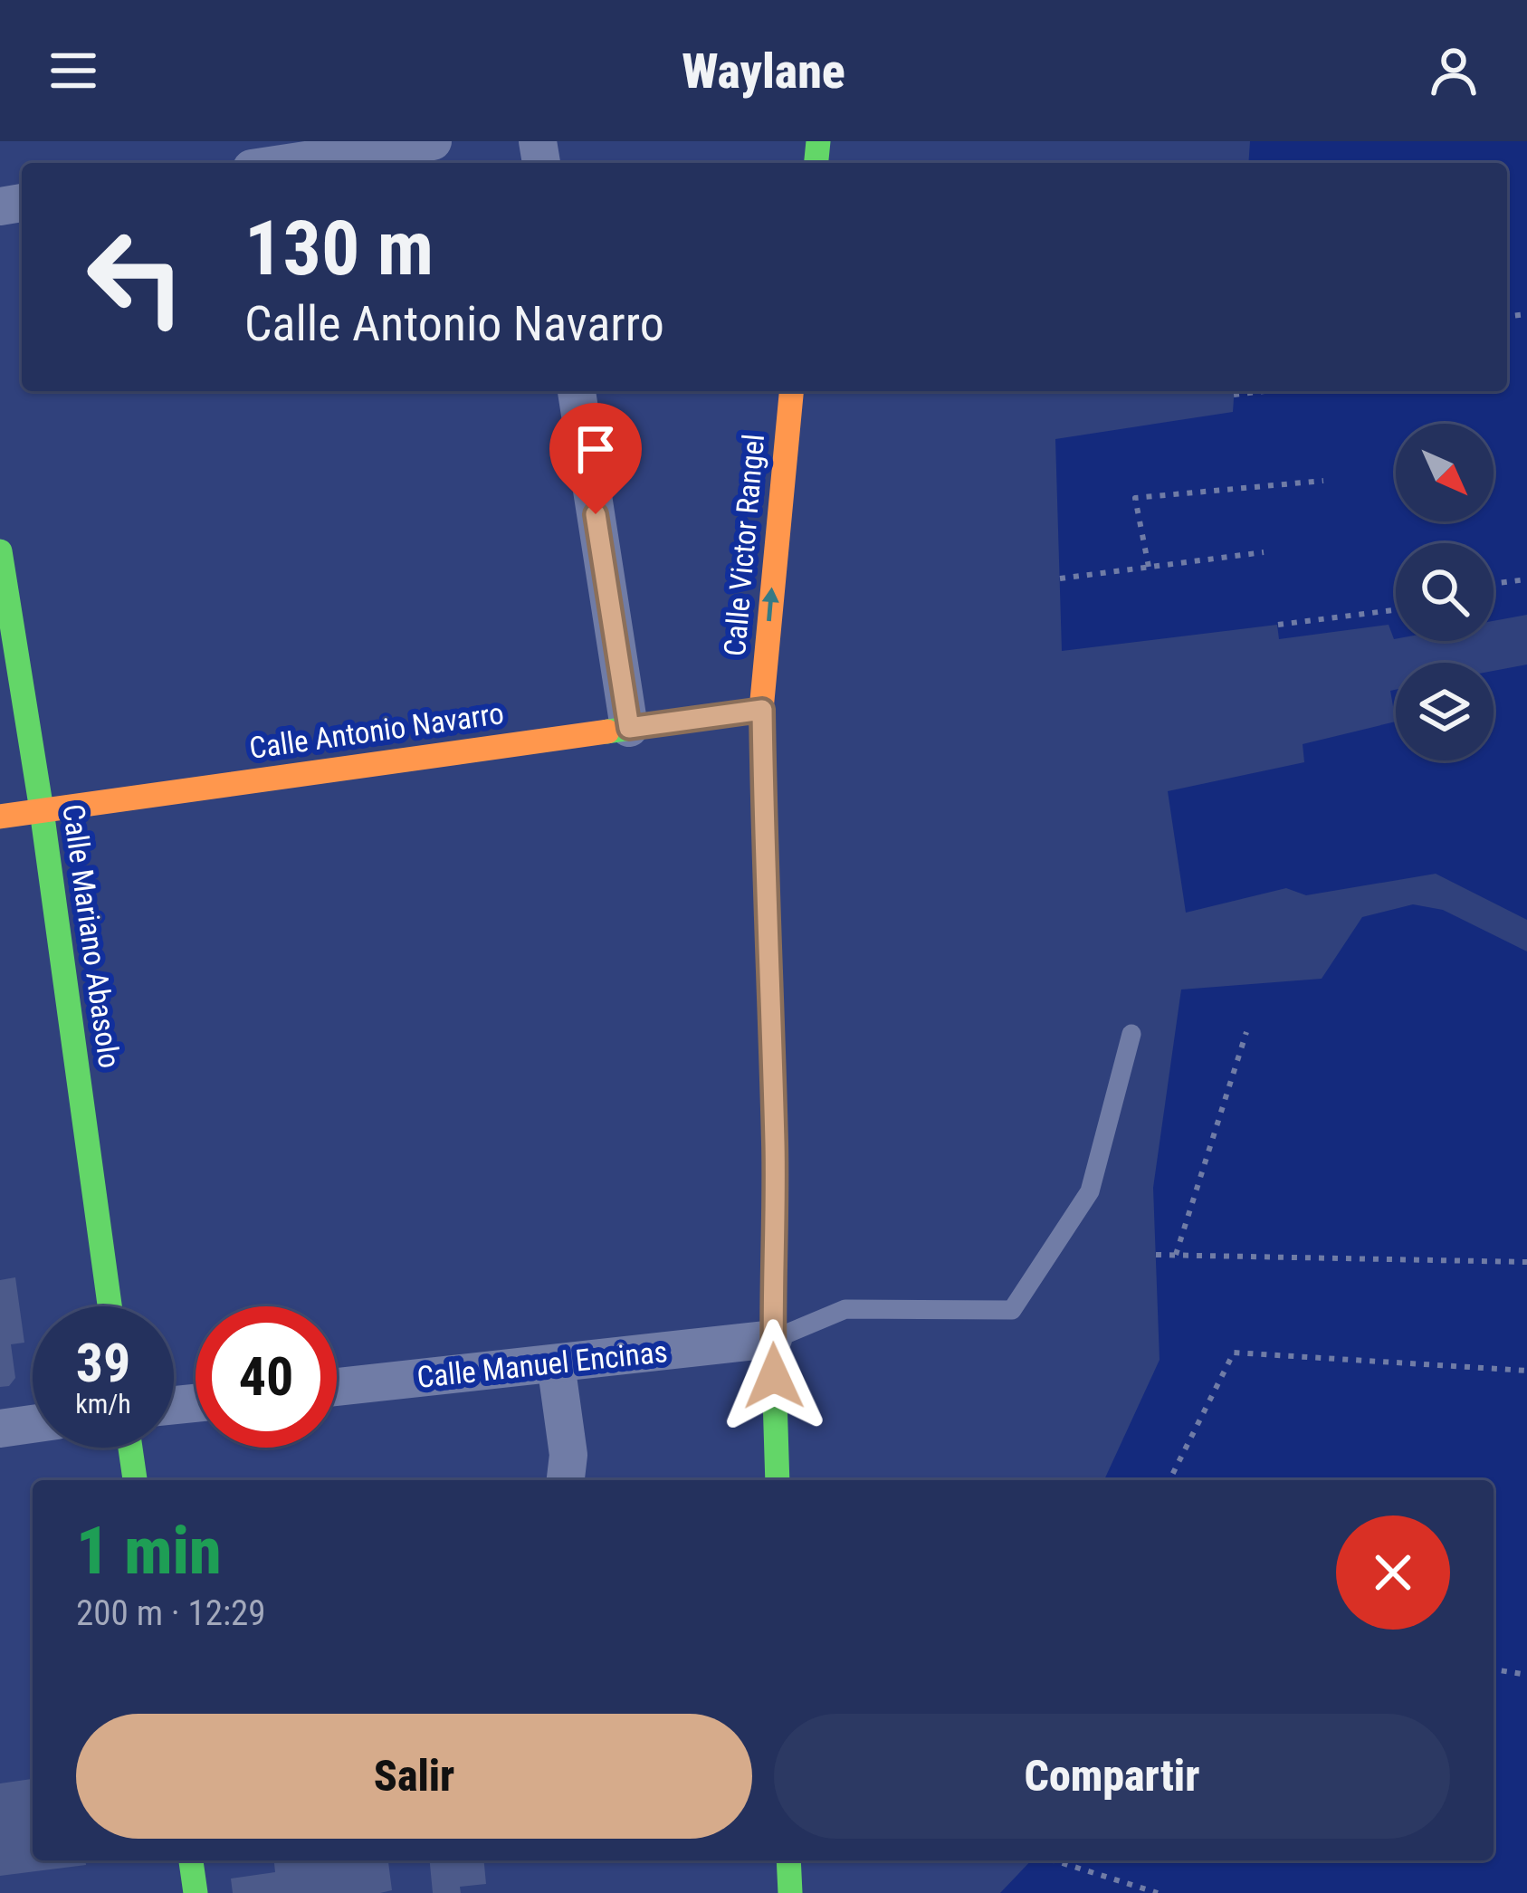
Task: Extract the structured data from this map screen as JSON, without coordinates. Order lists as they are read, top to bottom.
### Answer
{
  "streets": {
    "street": [
      "Calle Victor Rangel",
      "Calle Antonio Navarro",
      "Calle Mariano Abasolo",
      "Calle Manuel Encinas"
    ]
  },
  "crossings": [
    ["Calle Victor Rangel", "Calle Antonio Navarro"],
    ["Calle Victor Rangel", "Calle Manuel Encinas"],
    ["Calle Antonio Navarro", "Calle Mariano Abasolo"]
  ],
  "north": "bottom right",
  "page": {
    "header": "Waylane",
    "turn": ["130 m", "Calle Antonio Navarro"],
    "speed": "39 km/h",
    "limit": "40",
    "heading": ["1 min", "200 m · 12:29"],
    "buttons": ["Salir", "Compartir"]
  }
}
